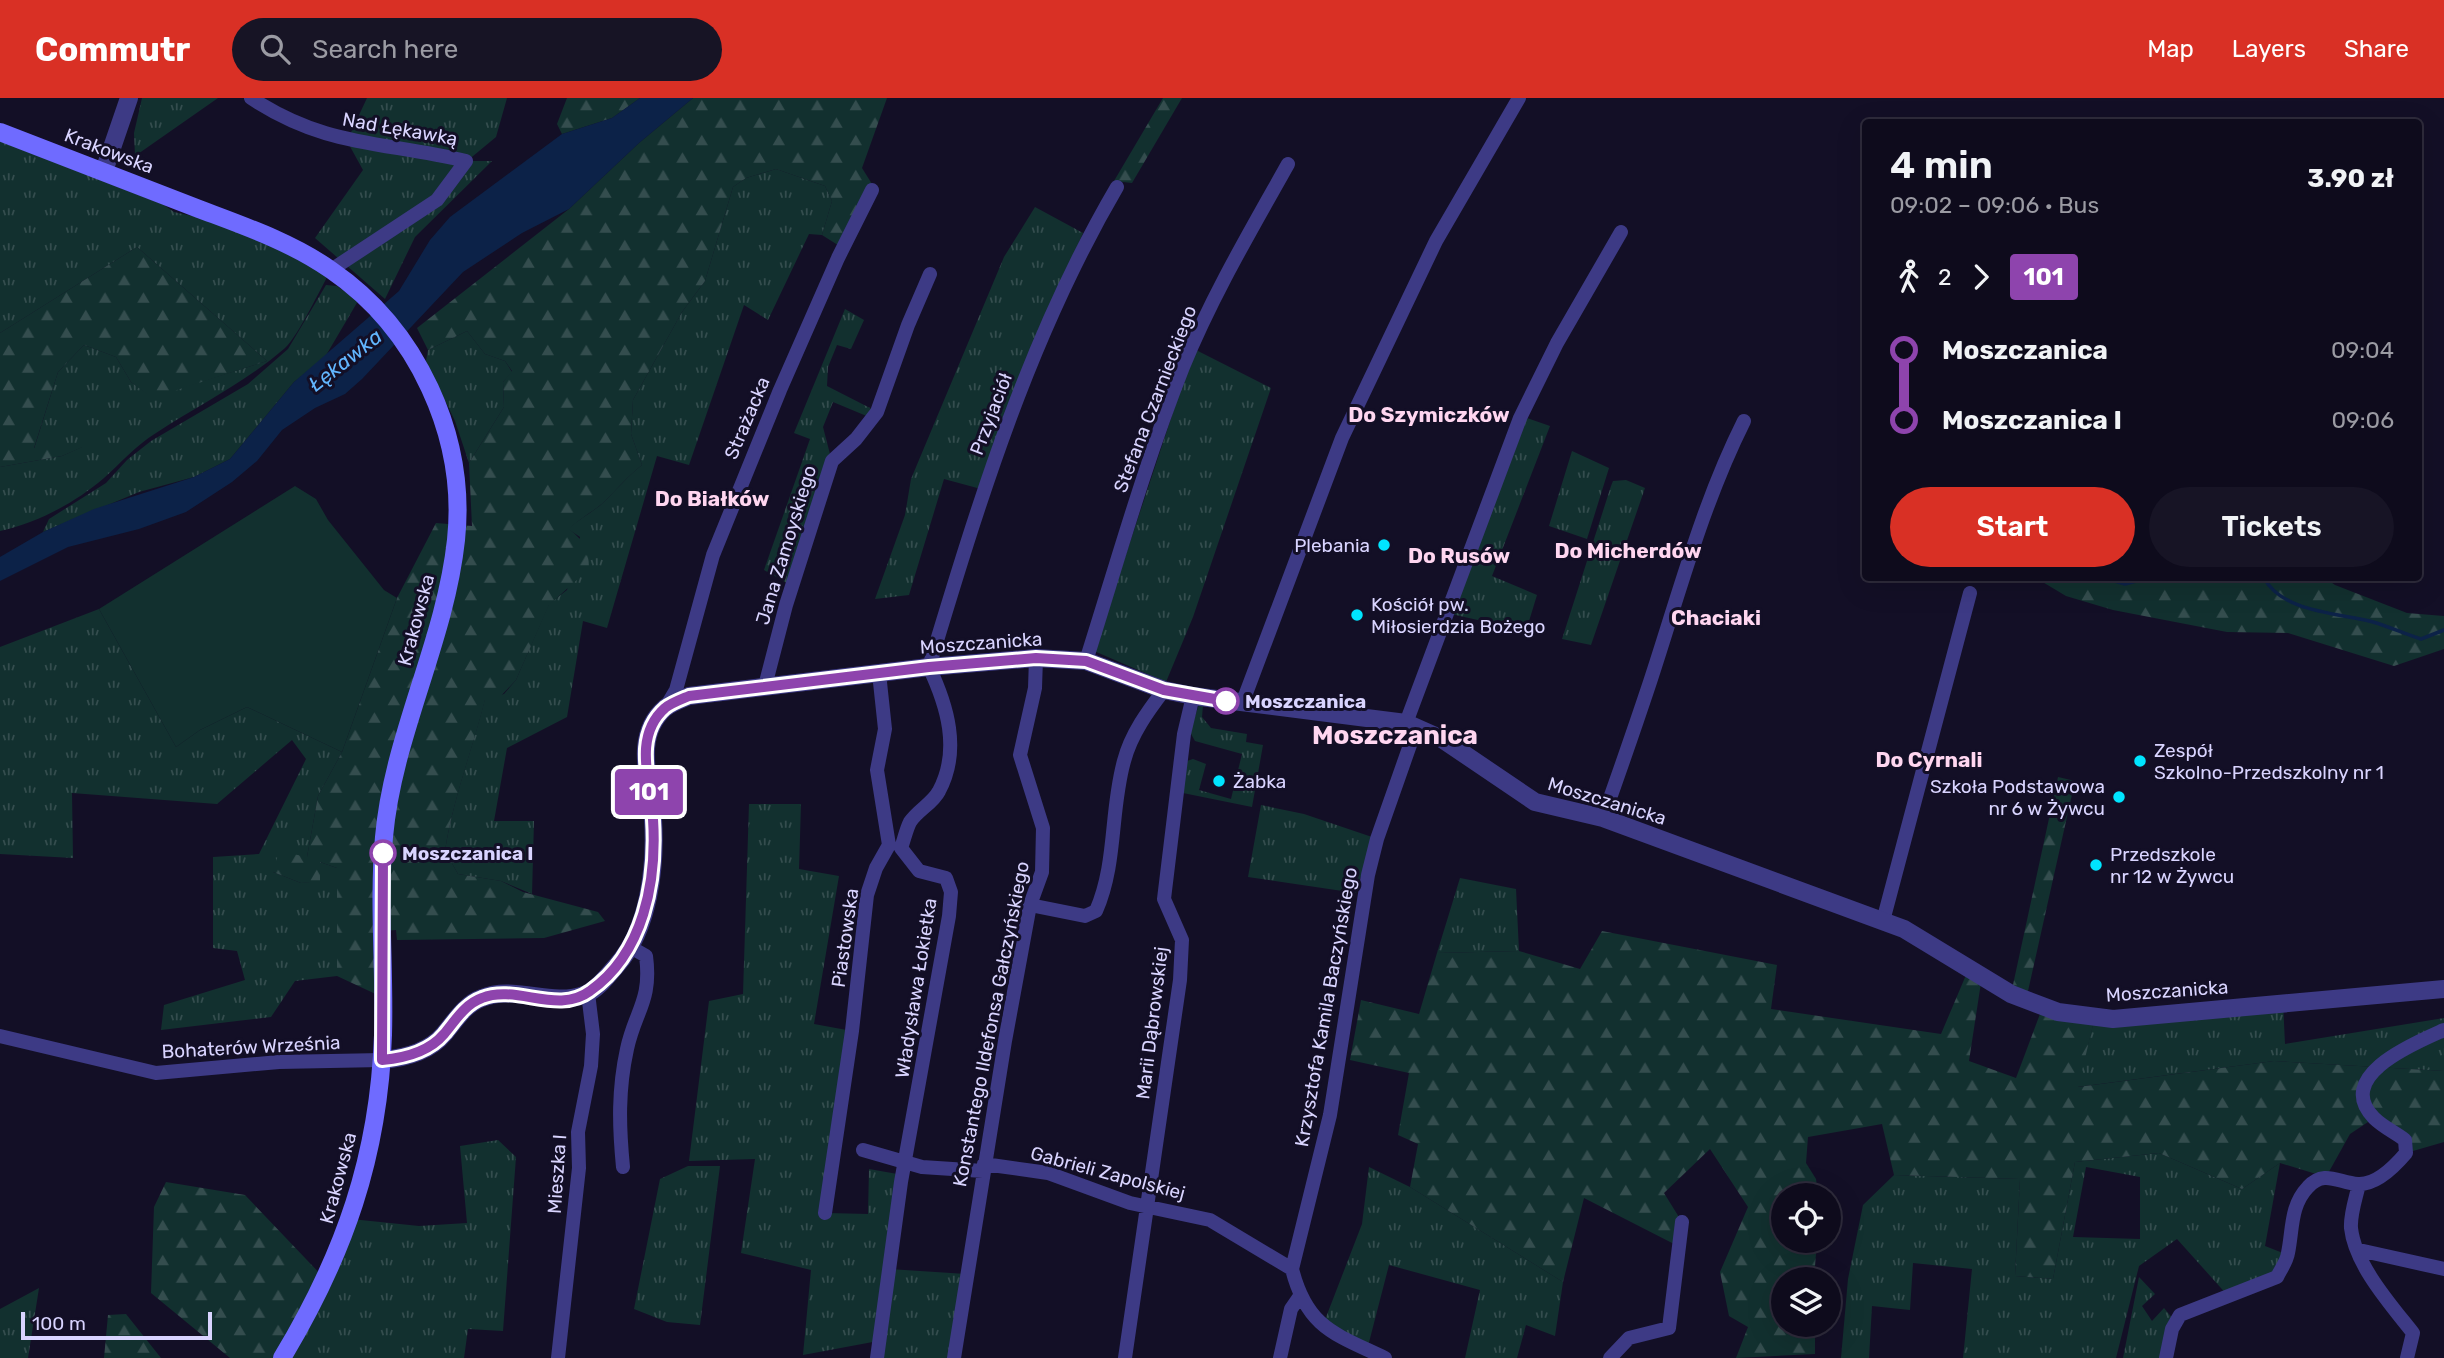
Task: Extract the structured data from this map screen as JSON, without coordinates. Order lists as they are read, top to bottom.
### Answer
{
  "streets": {
    "main road": ["Krakowska"],
    "street": [
      "Nad Łękawką",
      "Stefana Czarnieckiego",
      "Przyjaciół",
      "Strażacka",
      "Jana Zamoyskiego",
      "Moszczanicka",
      "Piastowska",
      "Władysława Łokietka",
      "Krzysztofa Kamila Baczyńskiego",
      "Marii Dąbrowskiej",
      "Konstantego Ildefonsa Gałczyńskiego",
      "Bohaterów Września",
      "Gabrieli Zapolskiej",
      "Mieszka I"
    ]
  },
  "crossings": [
    ["Krakowska", "Bohaterów Września"],
    ["Stefana Czarnieckiego", "Moszczanicka"],
    ["Przyjaciół", "Moszczanicka"],
    ["Strażacka", "Moszczanicka"],
    ["Jana Zamoyskiego", "Moszczanicka"],
    ["Moszczanicka", "Krzysztofa Kamila Baczyńskiego"],
    ["Moszczanicka", "Marii Dąbrowskiej"],
    ["Moszczanicka", "Konstantego Ildefonsa Gałczyńskiego"],
    ["Piastowska", "Władysława Łokietka"],
    ["Władysława Łokietka", "Gabrieli Zapolskiej"],
    ["Krzysztofa Kamila Baczyńskiego", "Gabrieli Zapolskiej"],
    ["Marii Dąbrowskiej", "Gabrieli Zapolskiej"],
    ["Konstantego Ildefonsa Gałczyńskiego", "Gabrieli Zapolskiej"]
  ],
  "districts": [
    "Do Szymiczków",
    "Do Białków",
    "Do Micherdów",
    "Do Rusów",
    "Chaciaki",
    "Moszczanica",
    "Do Cyrnali"
  ],
  "water": ["Łękawka"],
  "places": [
    "Plebania",
    "Kościół pw. Miłosierdzia Bożego",
    "Moszczanica",
    "Zespół Szkolno-Przedszkolny nr 1",
    "Żabka",
    "Szkoła Podstawowa nr 6 w Żywcu",
    "Moszczanica I",
    "Przedszkole nr 12 w Żywcu"
  ],
  "lines": ["bus line 101"],
  "scale_bar": "100 m",
  "page": {
    "header": "Commutr",
    "search": "Search here",
    "nav": ["Map", "Layers", "Share"],
    "on_map": "101",
    "heading": ["4 min", "09:02 – 09:06 · Bus", "3.90 zł"],
    "legs": ["2", "101"],
    "list": [
      {
        "name": "Moszczanica",
        "value": "09:04"
      },
      {
        "name": "Moszczanica I",
        "value": "09:06"
      }
    ],
    "buttons": ["Start", "Tickets"],
    "scale": "100 m"
  }
}
